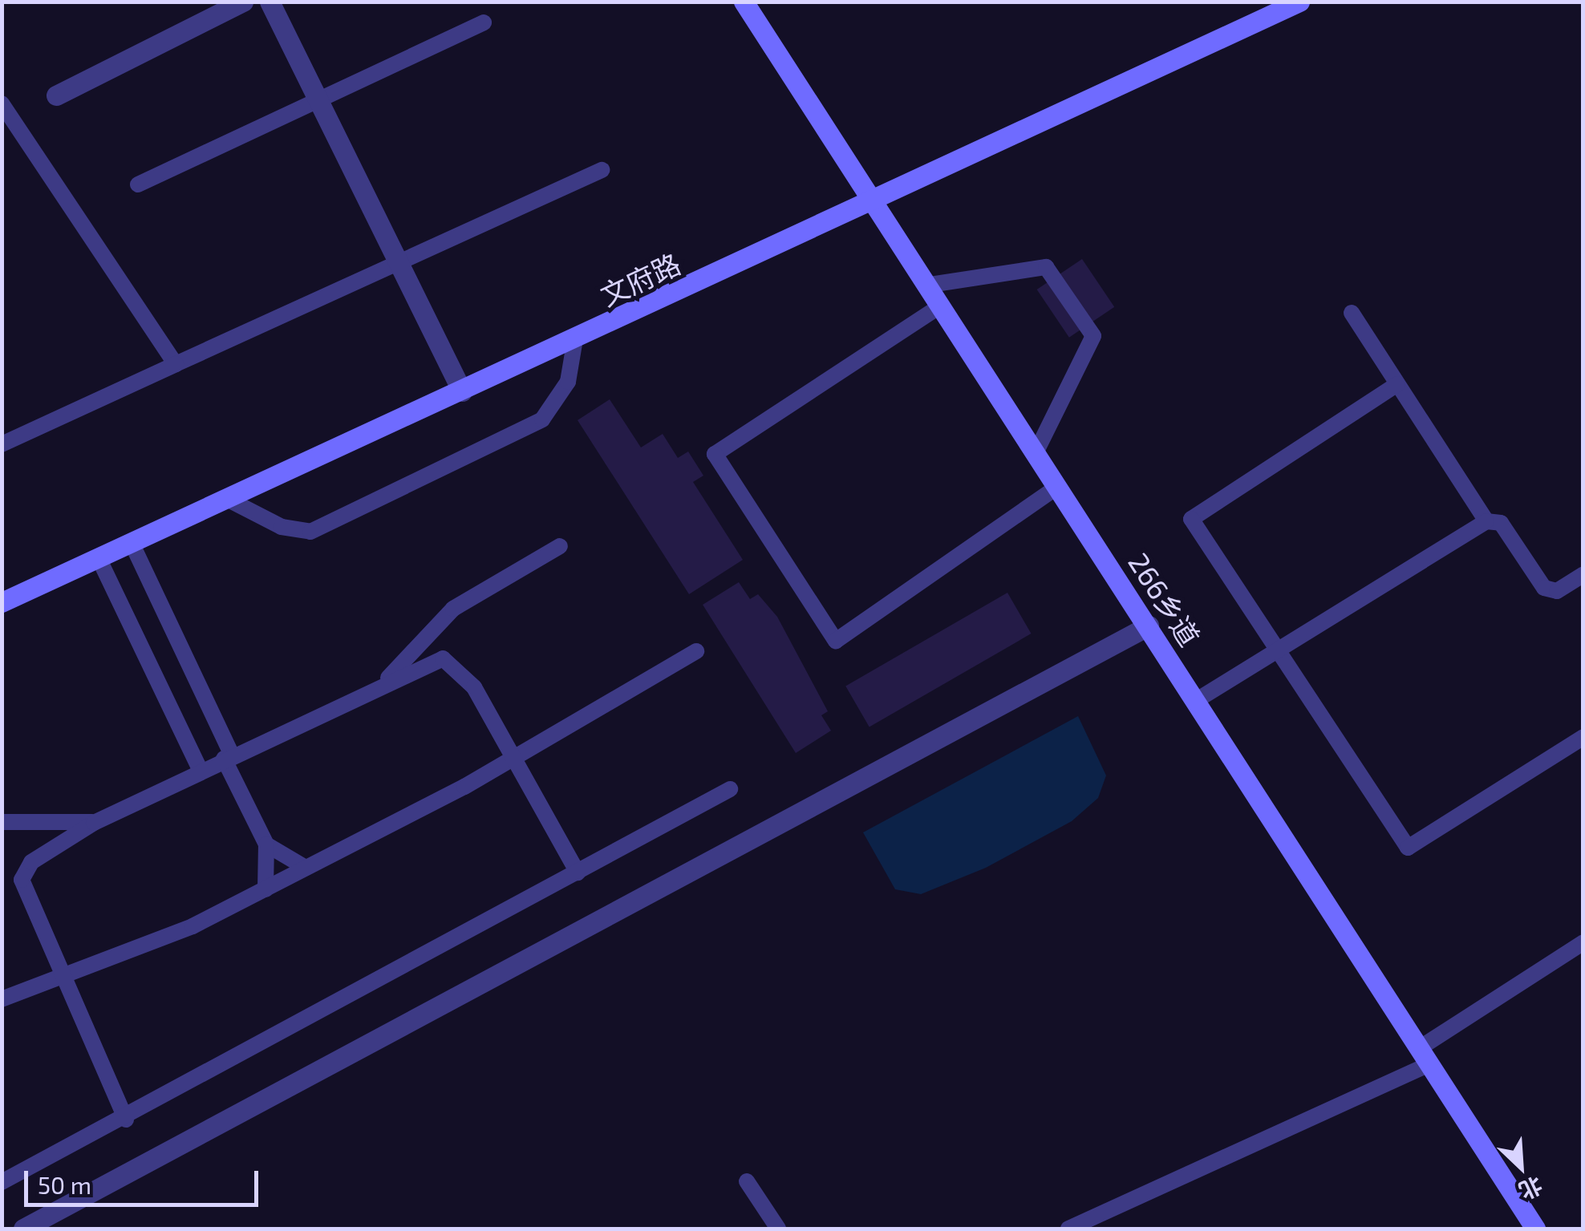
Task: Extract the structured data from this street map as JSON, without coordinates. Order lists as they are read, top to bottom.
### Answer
{
  "streets": {
    "main road": ["文府路", "266乡道"]
  },
  "crossings": [
    ["文府路", "266乡道"]
  ],
  "scale_bar": "50 m",
  "north": "bottom right"
}
